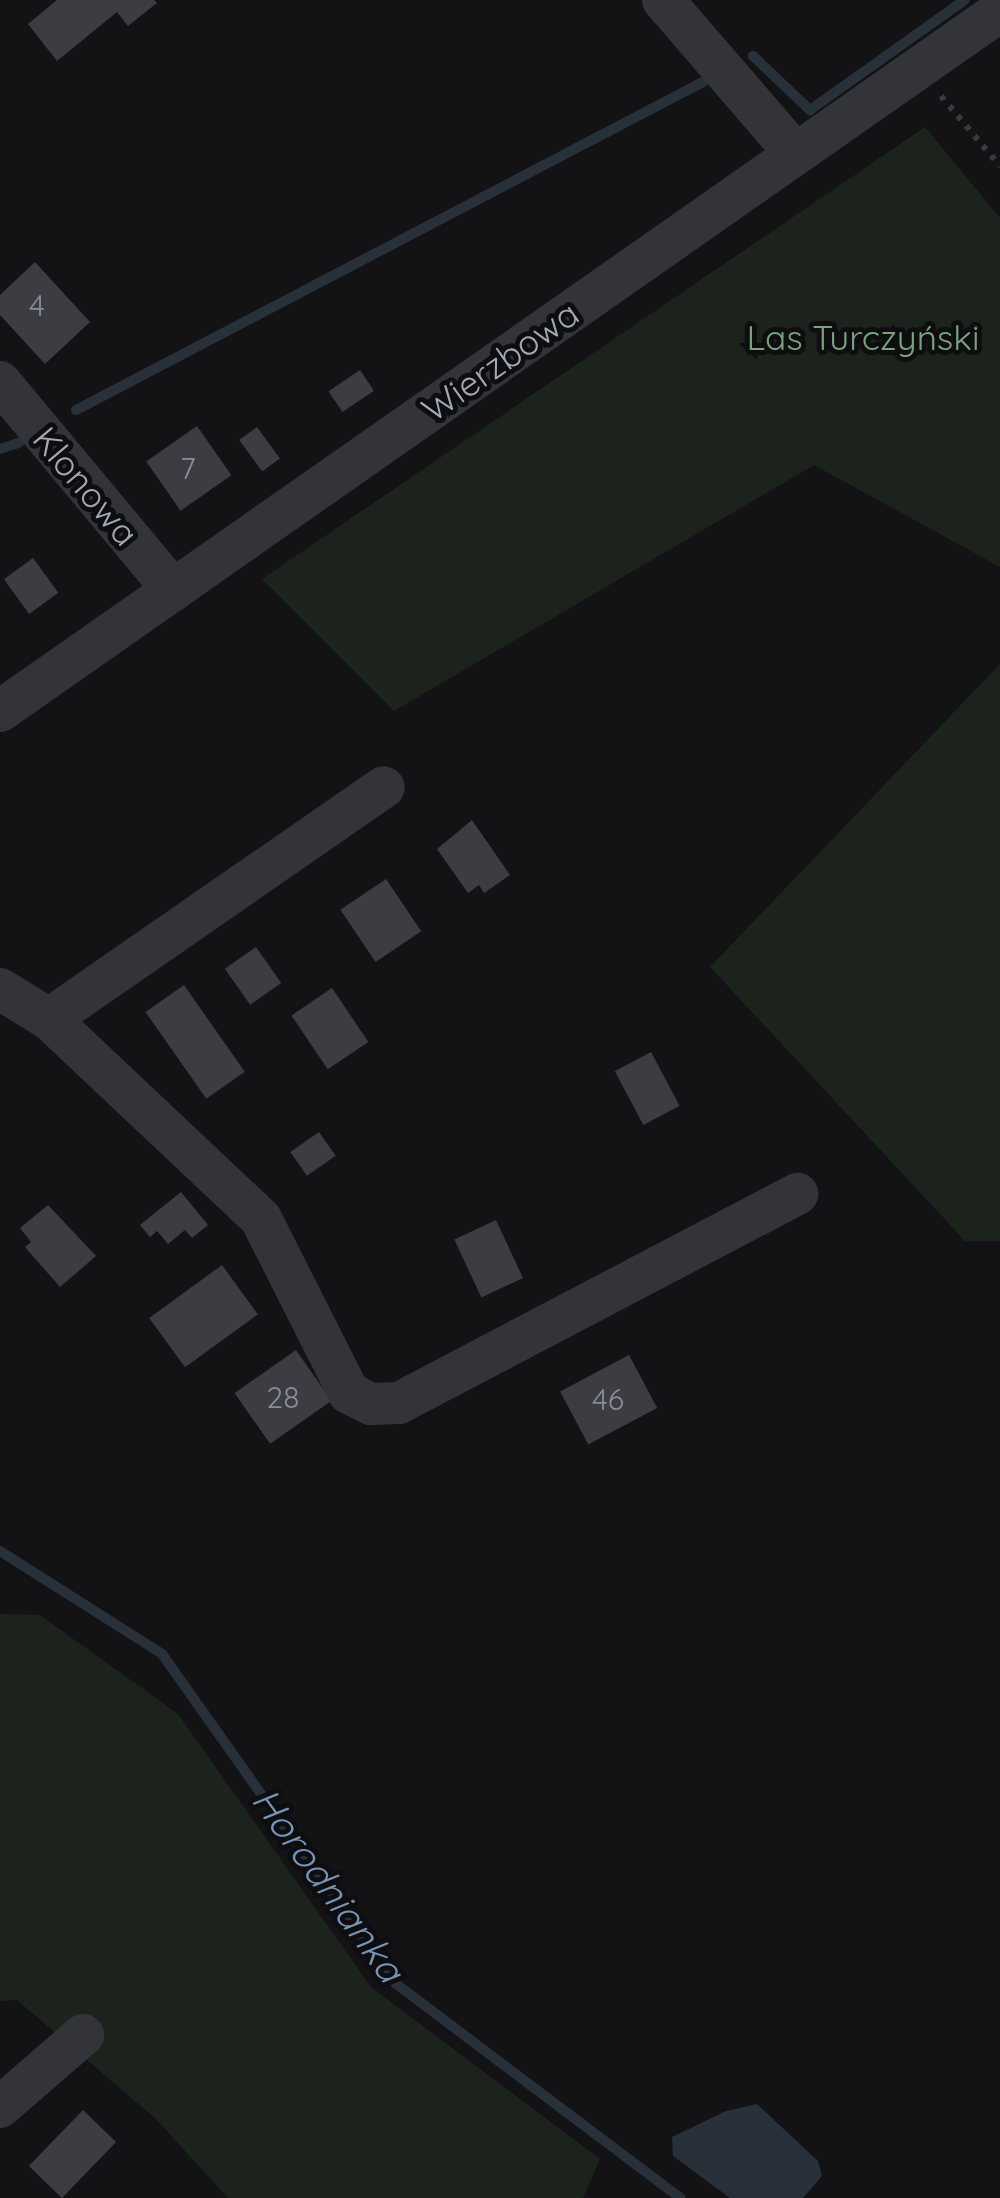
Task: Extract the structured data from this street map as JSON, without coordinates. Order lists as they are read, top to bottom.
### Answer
{
  "streets": {
    "street": ["Wierzbowa", "Klonowa"]
  },
  "crossings": [
    ["Wierzbowa", "Klonowa"]
  ],
  "water": ["Horodnianka"],
  "parks": ["Las Turczyński"],
  "house_numbers": [
    "4",
    "7",
    "28",
    "46"
  ]
}
